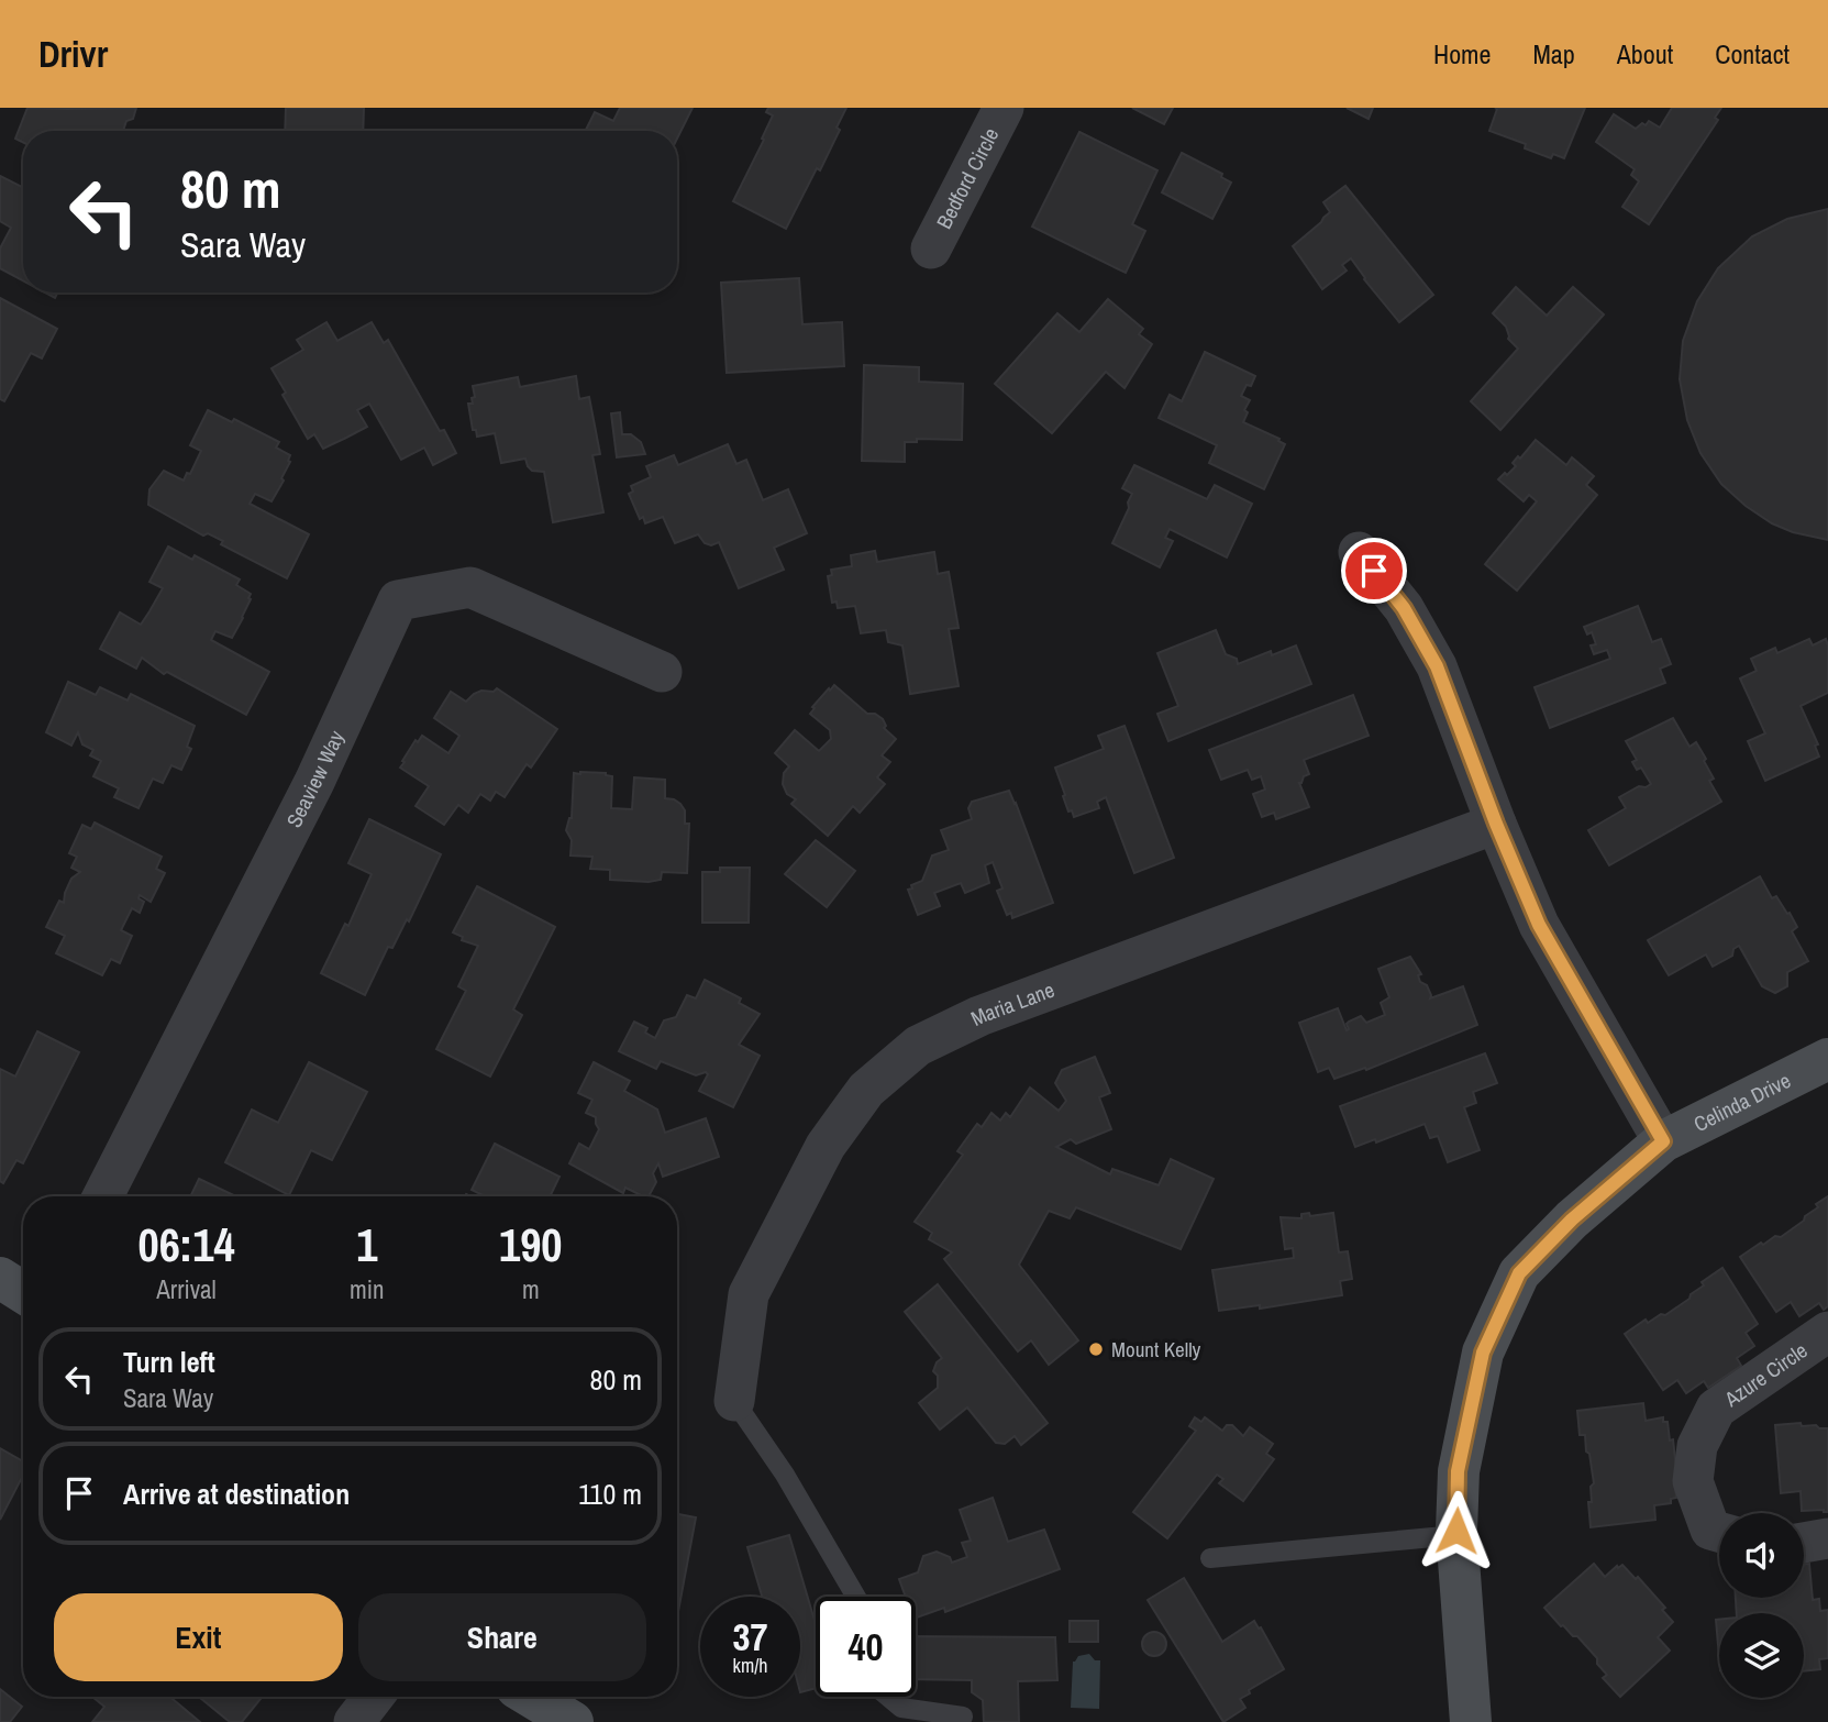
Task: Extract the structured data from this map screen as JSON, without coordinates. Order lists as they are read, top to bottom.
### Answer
{
  "streets": {
    "street": [
      "Bedford Circle",
      "Seaview Way",
      "Maria Lane",
      "Celinda Drive",
      "Azure Circle"
    ]
  },
  "places": ["Mount Kelly"],
  "page": {
    "header": "Drivr",
    "nav": [
      "Home",
      "Map",
      "About",
      "Contact"
    ],
    "turn": ["80 m", "Sara Way"],
    "eta": [
      "06:14",
      "Arrival",
      "1",
      "min",
      "190",
      "m"
    ],
    "list": [
      {
        "name": "Turn left",
        "note": "Sara Way",
        "value": "80 m"
      },
      {
        "name": "Arrive at destination",
        "value": "110 m"
      }
    ],
    "buttons": ["Exit", "Share"],
    "speed": "37 km/h",
    "limit": "40"
  }
}
